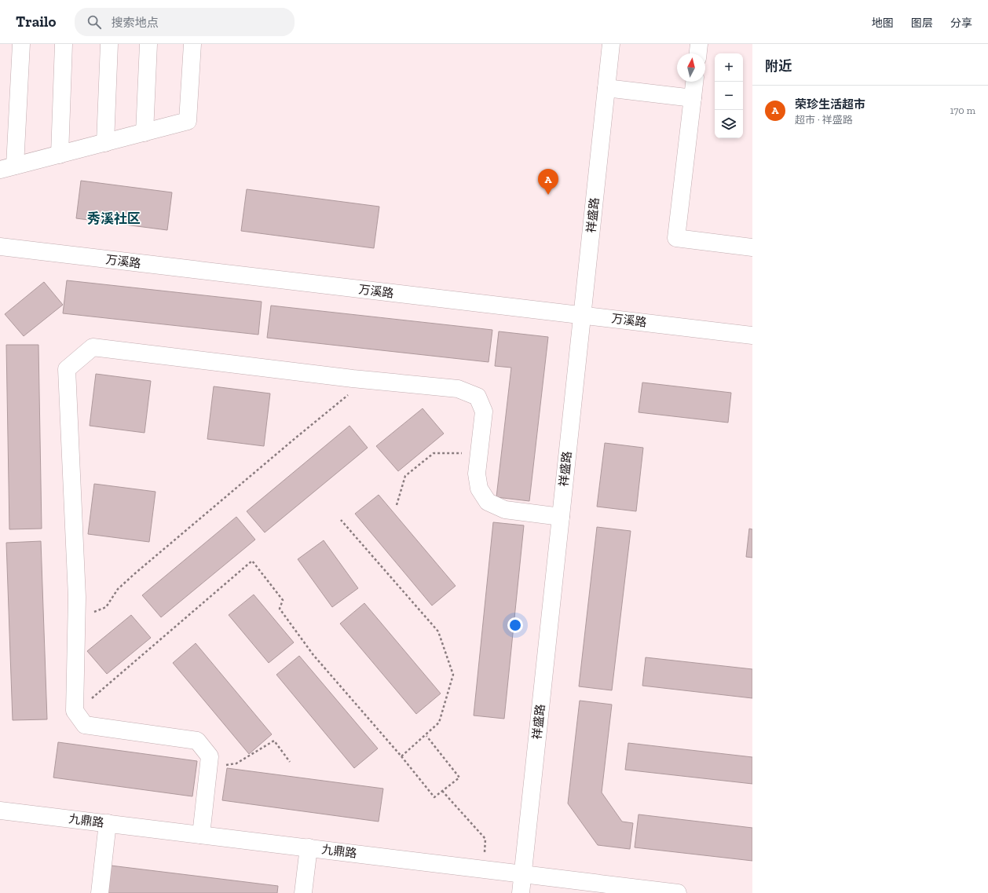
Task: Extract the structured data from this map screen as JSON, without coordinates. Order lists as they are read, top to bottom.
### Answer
{
  "streets": {
    "street": ["祥盛路", "万溪路", "九鼎路"]
  },
  "crossings": [
    ["祥盛路", "万溪路"],
    ["祥盛路", "九鼎路"]
  ],
  "districts": ["秀溪社区"],
  "north": "top",
  "page": {
    "header": "Trailo",
    "search": "搜索地点",
    "nav": ["地图", "图层", "分享"],
    "heading": "附近",
    "map_buttons": ["+", "−"],
    "list": [
      {
        "mark": "A",
        "name": "荣珍生活超市",
        "note": "超市 · 祥盛路",
        "value": "170 m"
      }
    ],
    "pins": "A"
  }
}
